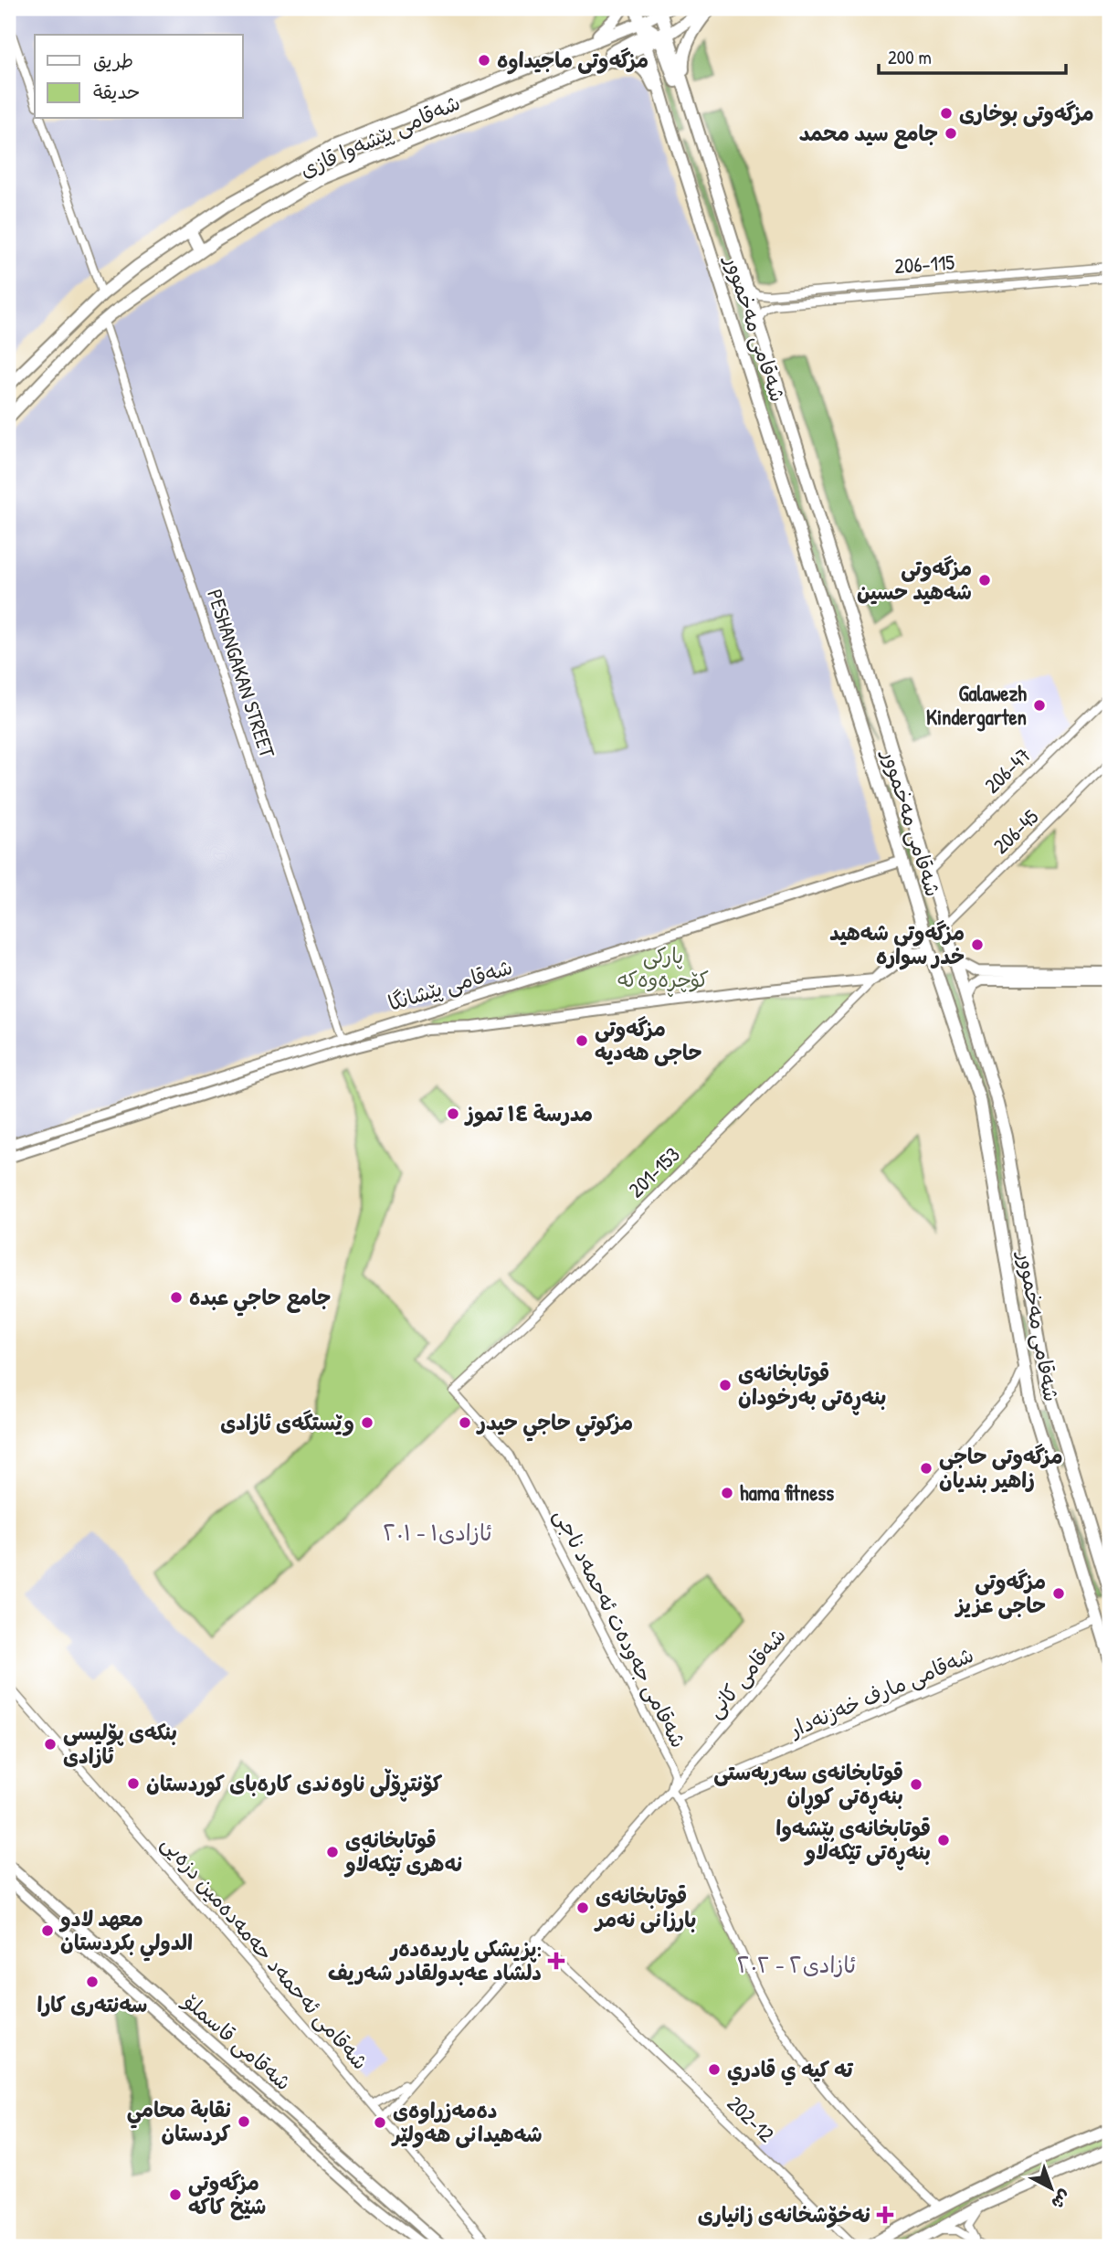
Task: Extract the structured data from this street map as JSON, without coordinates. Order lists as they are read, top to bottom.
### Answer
{
  "streets": {
    "highway": ["شەقامی پێشەوا قازی", "شەقامی مەخموور"],
    "main road": ["شەقامی پێشانگا", "201-153", "شەقامی قاسملۆ"],
    "street": [
      "206-115",
      "PESHANGAKAN STREET",
      "206-47",
      "206-45",
      "شەقامی جەودەت ئەحمەد ناجی",
      "شەقامی کانی",
      "شەقامی مارف خەزنەدار",
      "شەقامی ئەحمەد حەمەدەمین دزەیی",
      "202-12"
    ]
  },
  "crossings": [
    ["شەقامی پێشەوا قازی", "شەقامی مەخموور"],
    ["شەقامی پێشەوا قازی", "PESHANGAKAN STREET"],
    ["206-115", "شەقامی مەخموور"],
    ["شەقامی مەخموور", "206-47"],
    ["شەقامی مەخموور", "206-45"],
    ["شەقامی مەخموور", "شەقامی پێشانگا"],
    ["شەقامی مەخموور", "201-153"],
    ["شەقامی مەخموور", "شەقامی کانی"],
    ["شەقامی مەخموور", "شەقامی مارف خەزنەدار"],
    ["PESHANGAKAN STREET", "شەقامی پێشانگا"],
    ["شەقامی پێشانگا", "201-153"],
    ["201-153", "شەقامی جەودەت ئەحمەد ناجی"],
    ["شەقامی جەودەت ئەحمەد ناجی", "شەقامی کانی"],
    ["شەقامی کانی", "شەقامی ئەحمەد حەمەدەمین دزەیی"],
    ["شەقامی کانی", "202-12"]
  ],
  "districts": ["ئازادی١ - ٢٠١", "ئازادی٢ - ٢٠٢"],
  "parks": ["پارکی کۆچڕەوەکە"],
  "places": {
    "other": [
      "مزگەوتی ماجیداوە",
      "مزگەوتی بوخاری",
      "جامع سيد محمد",
      "مزگەوتی شەهید حسين",
      "Galawezh Kindergarten",
      "مزگەوتی شەهید خدر سوارە",
      "مزگەوتی حاجی هەدیە",
      "مدرسة ١٤ تموز",
      "جامع حاجي عبده",
      "قوتابخانەی بنەڕەتی بەرخودان",
      "وێستگەی ئازادی",
      "مزكوتي حاجي حيدر",
      "مزگەوتی حاجی زاهیر بندیان",
      "hama fitness",
      "مزگەوتی حاجی عزیز",
      "بنکەی پۆلیسی ئازادی",
      "کۆنتڕۆڵی ناوەندی کارەبای کوردستان",
      "قوتابخانەی سەربەستی بنەڕەتی کوڕان",
      "قوتابخانەی پێشەوا بنەڕەتی تێکەڵاو",
      "قوتابخانه‌ی نه‌هری تێكه‌ڵاو",
      "قوتابخانەی بارزانی نەمر",
      "معهد لادو الدولي بكردستان",
      "سەنتەری کارا",
      "ته كيه ي قادري",
      "نقابة محامي كردستان",
      "دەمەزراوەی شەهیدانی هەولێر",
      "مزگه‌وتی شێخ كاكه"
    ],
    "health": ["پزیشکی یاریدەدەر: دلشاد عەبدولقادر شەریف", "نەخۆشخانەی زانیاری"]
  },
  "legend": ["طريق", "حديقة"],
  "scale_bar": "200 m",
  "north": "bottom right"
}
